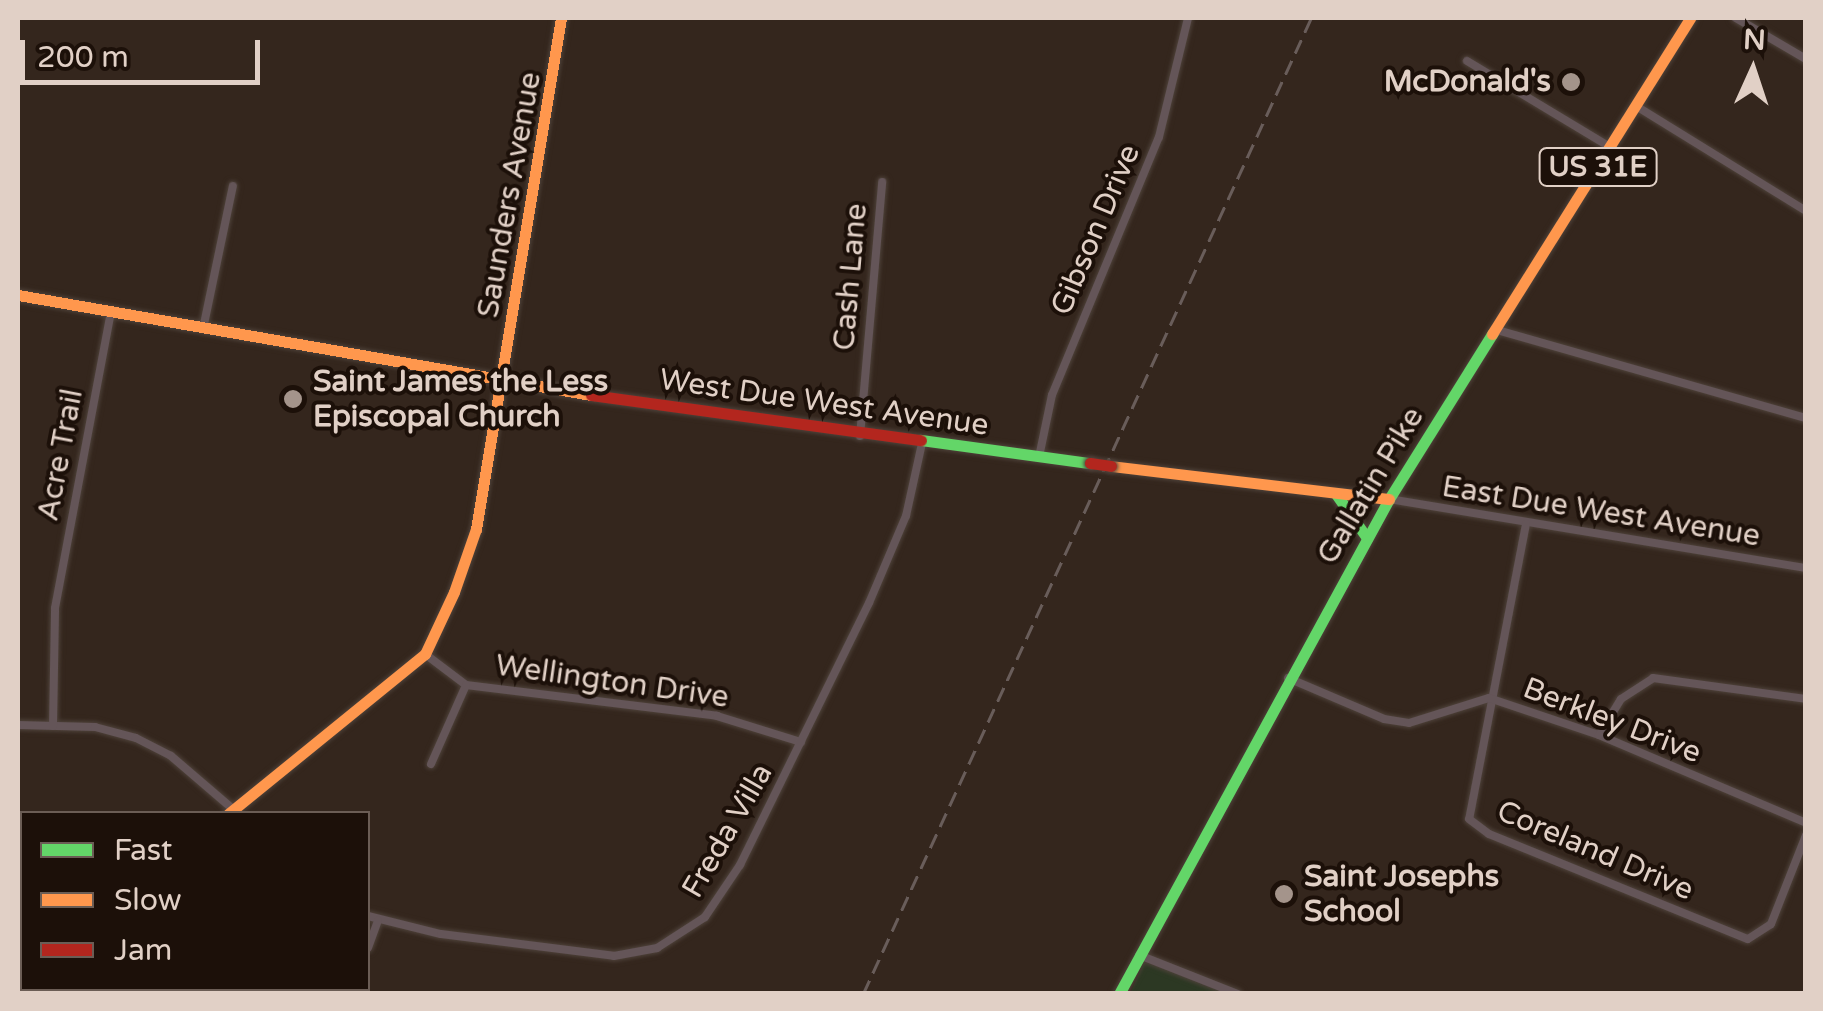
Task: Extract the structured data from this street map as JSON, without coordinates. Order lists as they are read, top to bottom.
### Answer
{
  "streets": {
    "main road": [
      "US 31E",
      "Saunders Avenue",
      "West Due West Avenue",
      "Gallatin Pike"
    ],
    "street": [
      "Gibson Drive",
      "Cash Lane",
      "Acre Trail",
      "East Due West Avenue",
      "Wellington Drive",
      "Berkley Drive",
      "Freda Villa",
      "Coreland Drive"
    ]
  },
  "crossings": [
    ["Saunders Avenue", "West Due West Avenue"],
    ["Saunders Avenue", "Wellington Drive"],
    ["Gibson Drive", "West Due West Avenue"],
    ["Cash Lane", "West Due West Avenue"],
    ["West Due West Avenue", "Acre Trail"],
    ["West Due West Avenue", "Gallatin Pike"],
    ["West Due West Avenue", "East Due West Avenue"],
    ["West Due West Avenue", "Freda Villa"],
    ["Gallatin Pike", "East Due West Avenue"],
    ["Gallatin Pike", "Berkley Drive"],
    ["East Due West Avenue", "Coreland Drive"],
    ["Wellington Drive", "Freda Villa"],
    ["Berkley Drive", "Coreland Drive"]
  ],
  "places": ["McDonald's", "Saint James the Less Episcopal Church", "Saint Josephs School"],
  "legend": ["Fast", "Slow", "Jam"],
  "scale_bar": "200 m",
  "north": "top"
}
